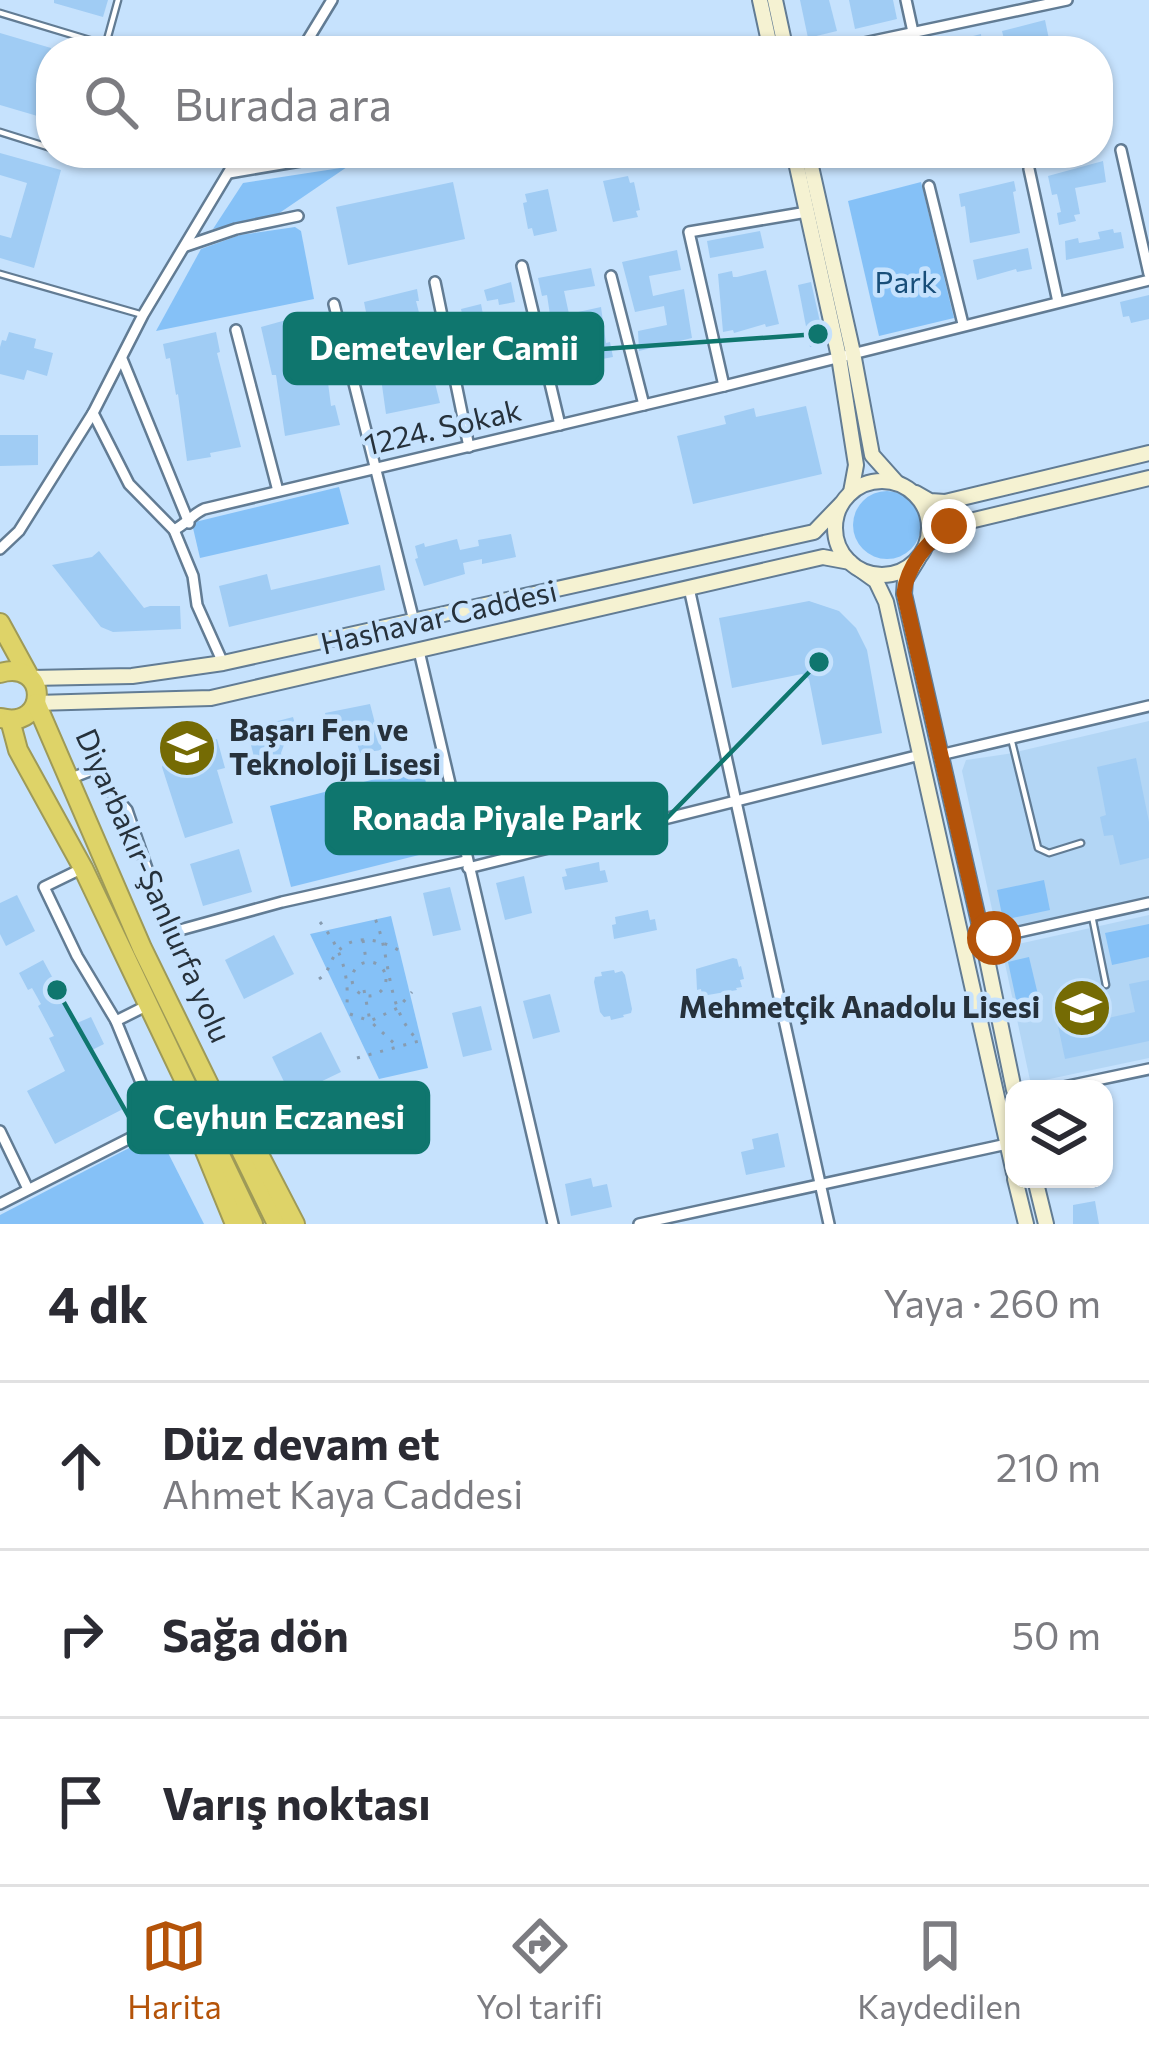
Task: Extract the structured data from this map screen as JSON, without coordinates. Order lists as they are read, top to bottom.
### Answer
{
  "streets": {
    "highway": ["Diyarbakır-Şanlıurfa yolu"],
    "main road": ["Hashavar Caddesi"],
    "street": ["1224. Sokak"]
  },
  "crossings": [
    ["Hashavar Caddesi", "Diyarbakır-Şanlıurfa yolu"]
  ],
  "parks": ["Park"],
  "places": {
    "other": ["Demetevler Camii", "Ronada Piyale Park", "Ceyhun Eczanesi"],
    "school or university": ["Başarı Fen ve Teknoloji Lisesi", "Mehmetçik Anadolu Lisesi"]
  },
  "page": {
    "search": "Burada ara",
    "heading": ["4 dk", "Yaya · 260 m"],
    "list": [
      ["Düz devam et", "Ahmet Kaya Caddesi", "210 m"],
      ["Sağa dön", "50 m"],
      "Varış noktası"
    ],
    "nav": ["Harita", "Yol tarifi", "Kaydedilen"]
  }
}
